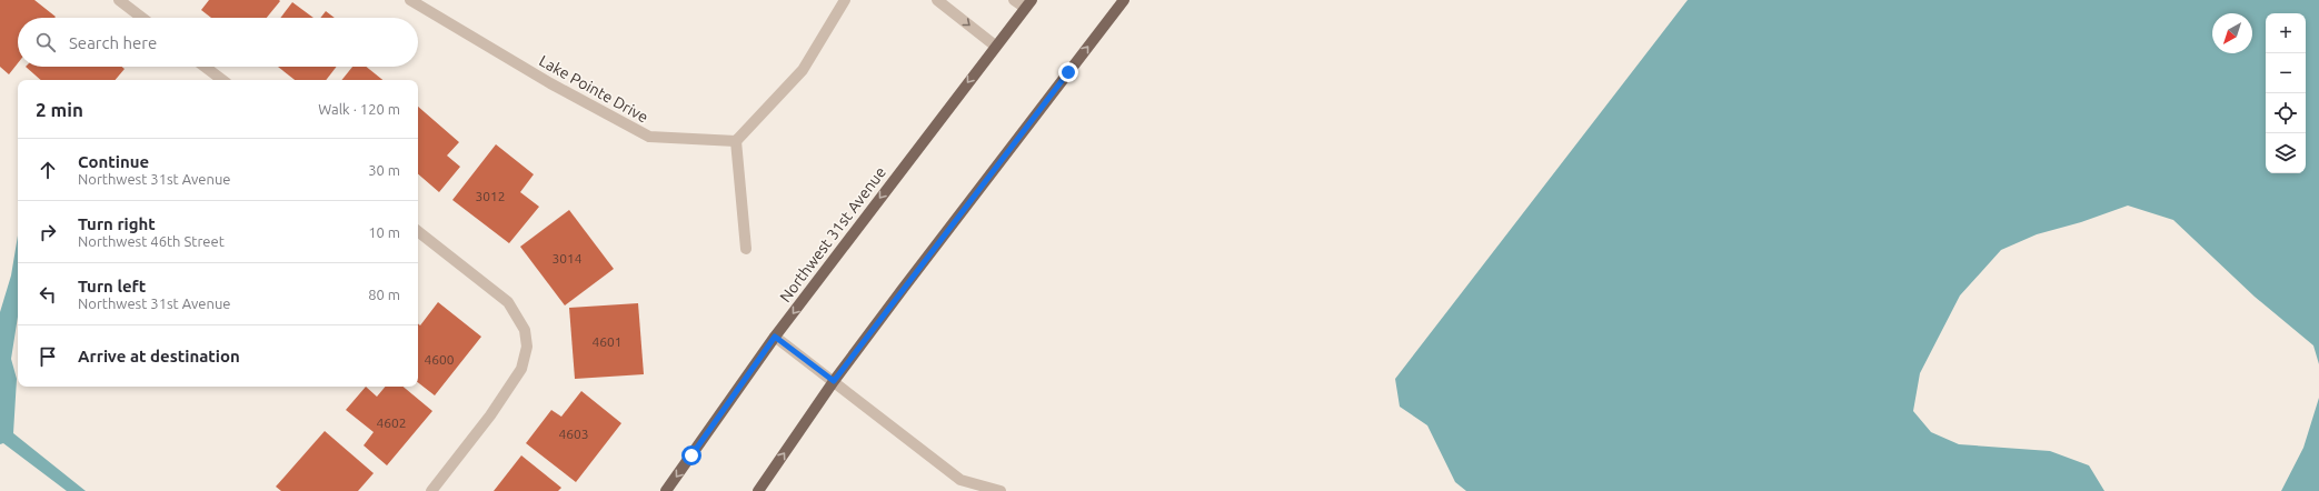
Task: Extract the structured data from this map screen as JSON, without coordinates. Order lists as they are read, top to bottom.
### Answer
{
  "streets": {
    "main road": ["Northwest 31st Avenue"],
    "street": ["Lake Pointe Drive"]
  },
  "house_numbers": [
    "3012",
    "3014",
    "4601",
    "4600",
    "4602",
    "4603"
  ],
  "north": "bottom left",
  "page": {
    "map_buttons": ["+", "−"],
    "search": "Search here",
    "heading": ["2 min", "Walk · 120 m"],
    "list": [
      ["Continue", "Northwest 31st Avenue", "30 m"],
      ["Turn right", "Northwest 46th Street", "10 m"],
      ["Turn left", "Northwest 31st Avenue", "80 m"],
      "Arrive at destination"
    ]
  }
}
